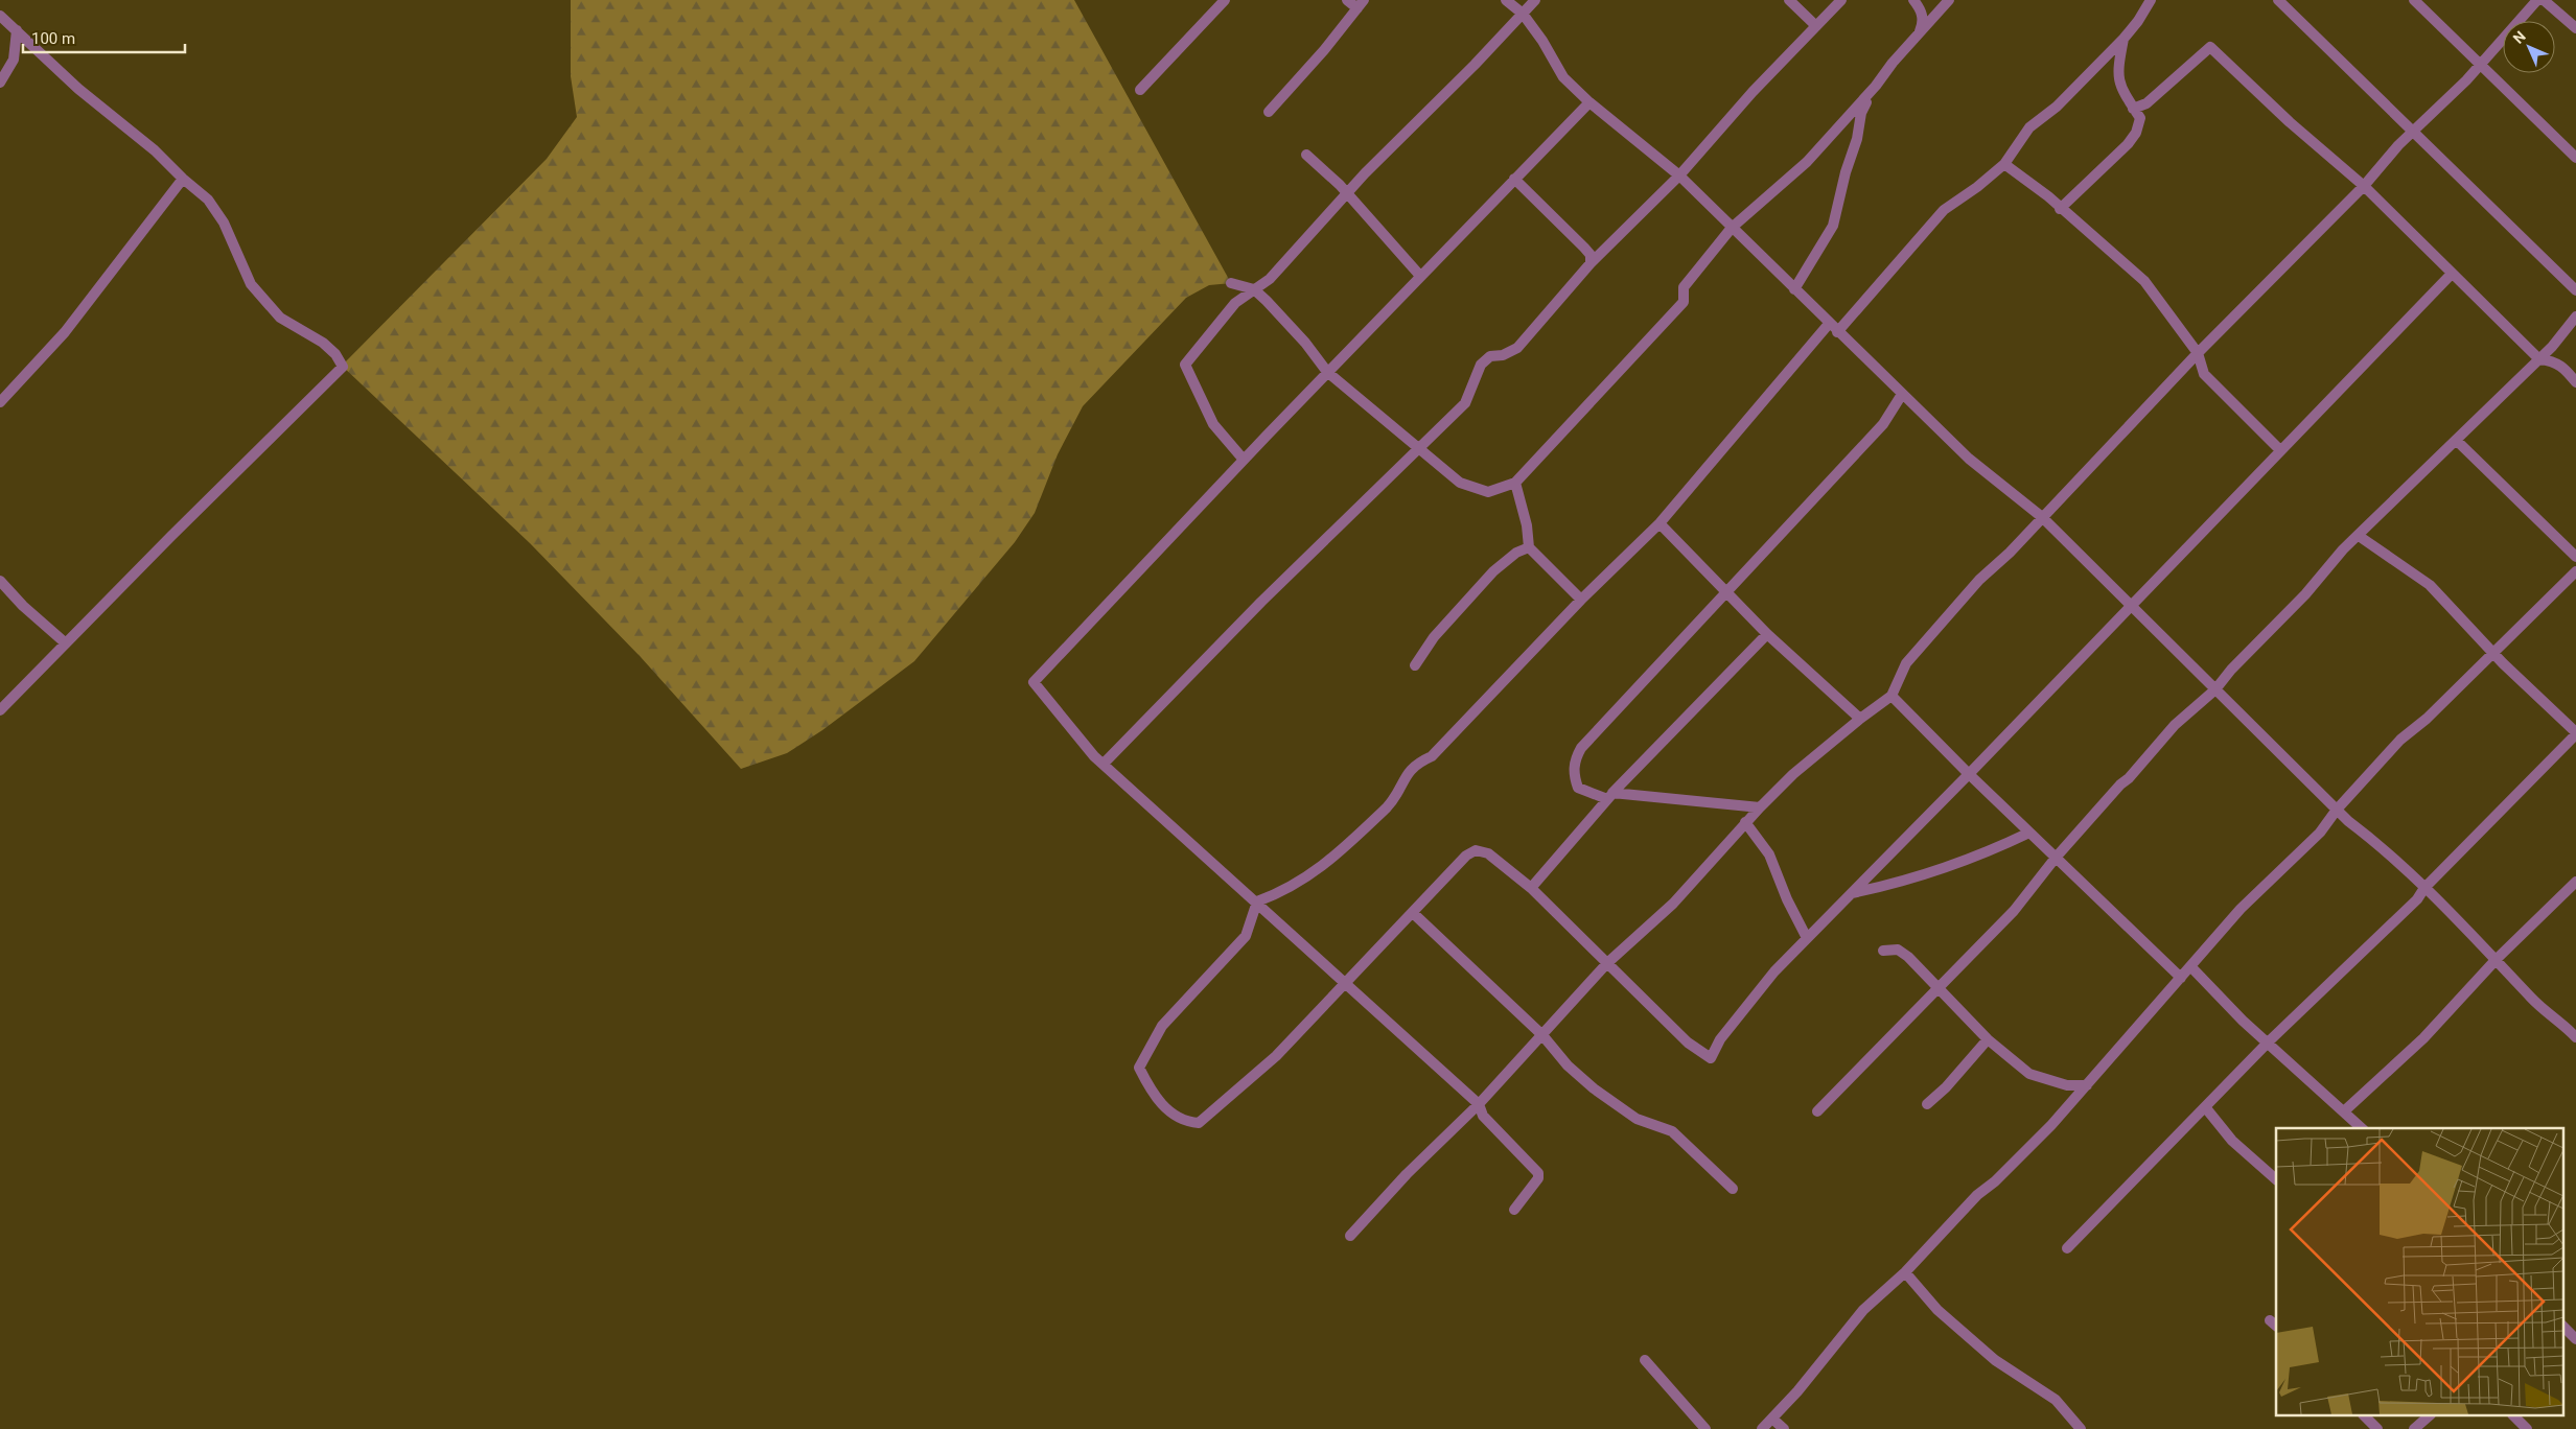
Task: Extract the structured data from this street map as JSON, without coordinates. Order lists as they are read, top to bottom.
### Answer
{
  "scale_bar": "100 m",
  "north": "top left"
}
